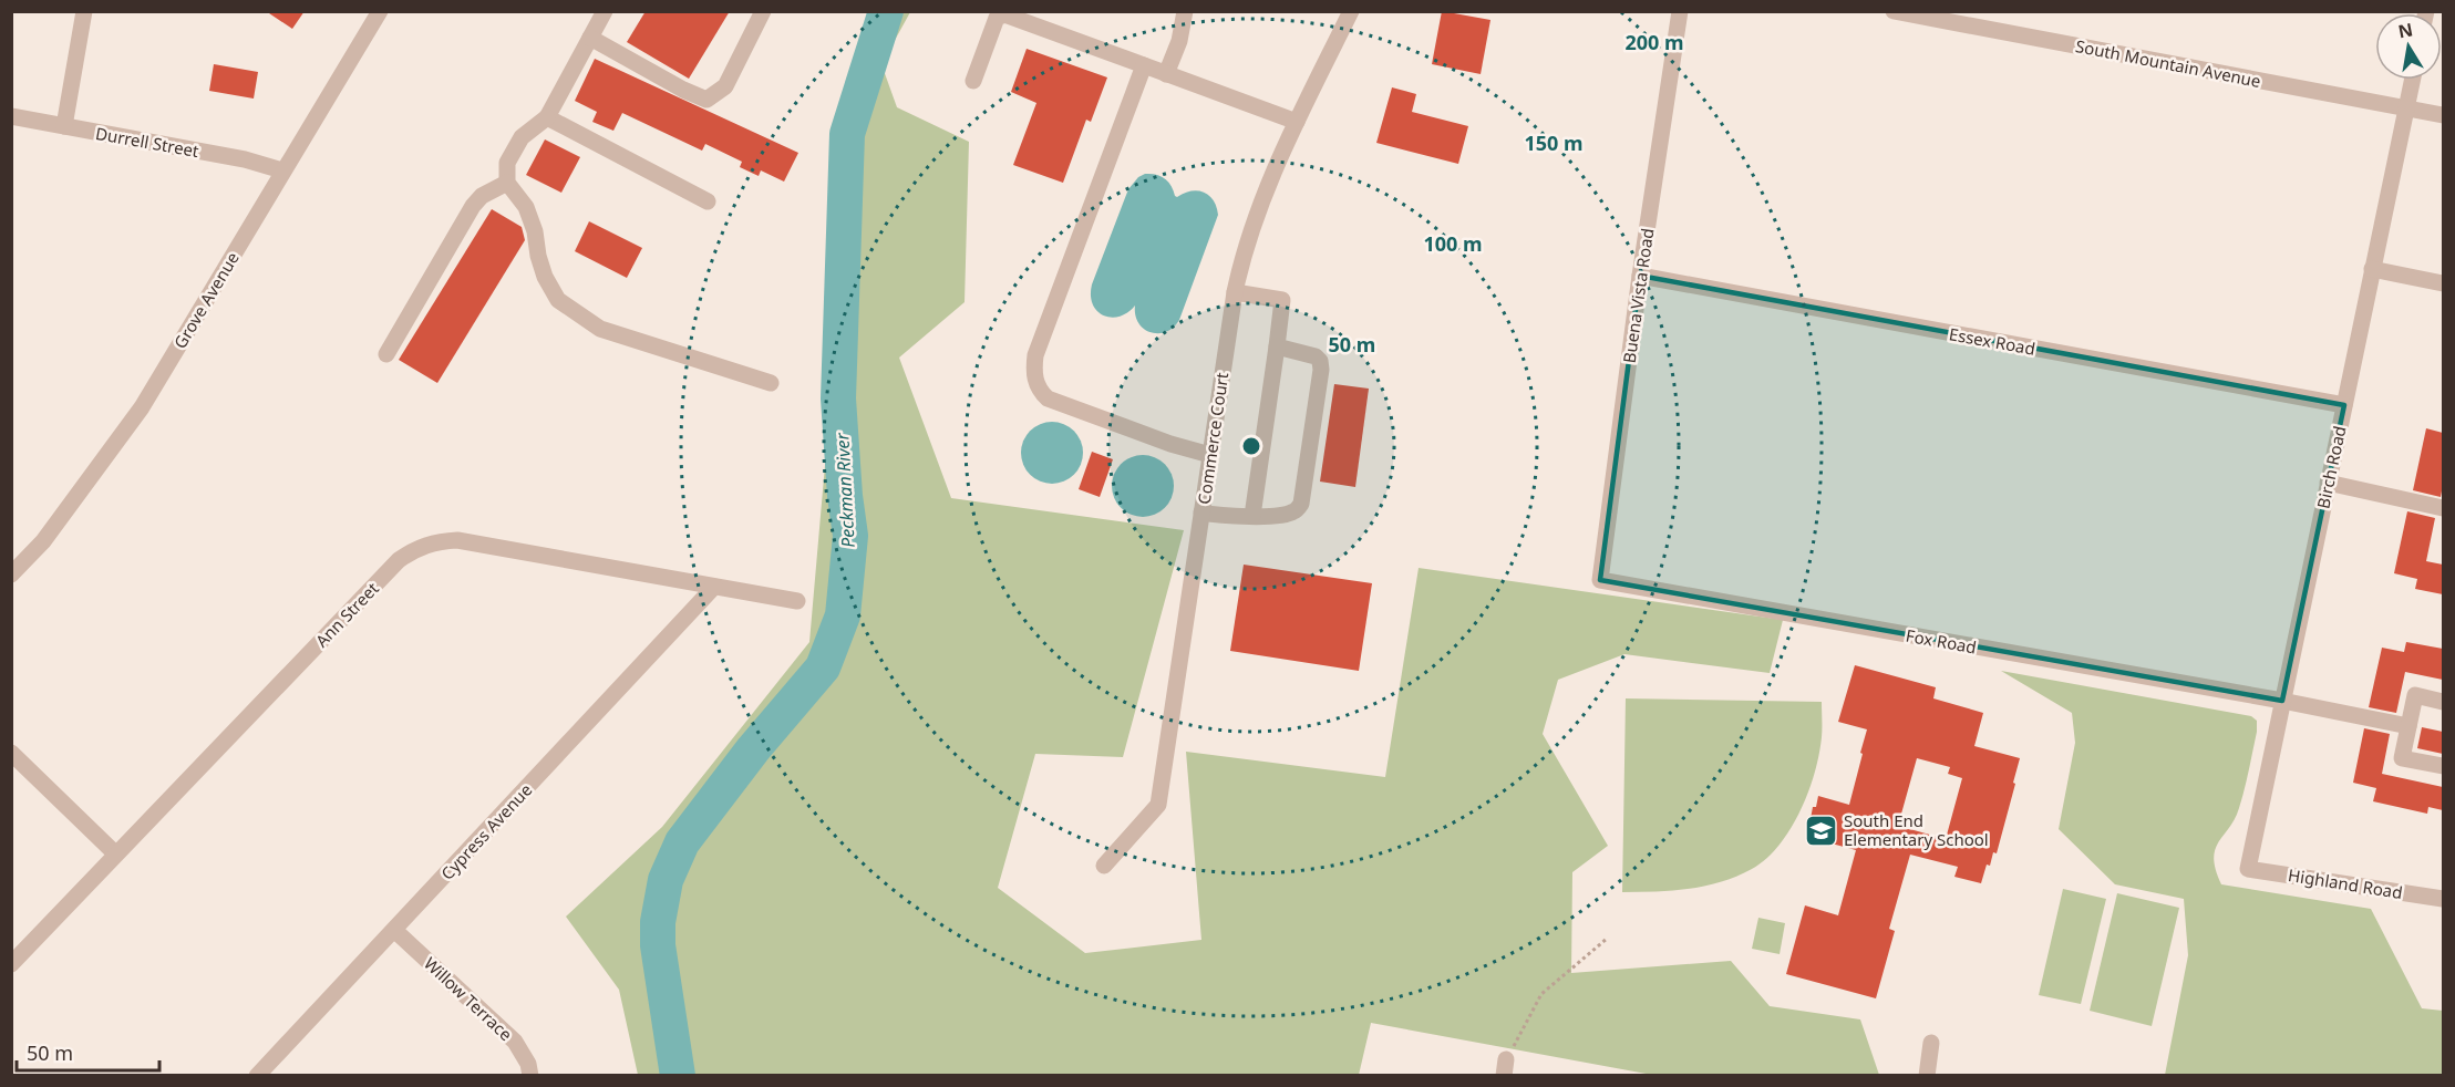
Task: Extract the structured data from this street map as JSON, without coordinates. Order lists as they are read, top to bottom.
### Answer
{
  "streets": {
    "street": [
      "South Mountain Avenue",
      "Durrell Street",
      "Buena Vista Road",
      "Grove Avenue",
      "Essex Road",
      "Commerce Court",
      "Birch Road",
      "Ann Street",
      "Fox Road",
      "Cypress Avenue",
      "Highland Road",
      "Willow Terrace"
    ]
  },
  "crossings": [
    ["South Mountain Avenue", "Birch Road"],
    ["Durrell Street", "Grove Avenue"],
    ["Buena Vista Road", "Essex Road"],
    ["Buena Vista Road", "Fox Road"],
    ["Essex Road", "Birch Road"],
    ["Birch Road", "Fox Road"],
    ["Birch Road", "Highland Road"],
    ["Ann Street", "Cypress Avenue"],
    ["Cypress Avenue", "Willow Terrace"]
  ],
  "water": ["Peckman River"],
  "places": {
    "school or university": ["South End Elementary School"]
  },
  "scale_bar": "50 m",
  "north": "top",
  "rings": [
    "200 m",
    "150 m",
    "100 m",
    "50 m"
  ]
}
